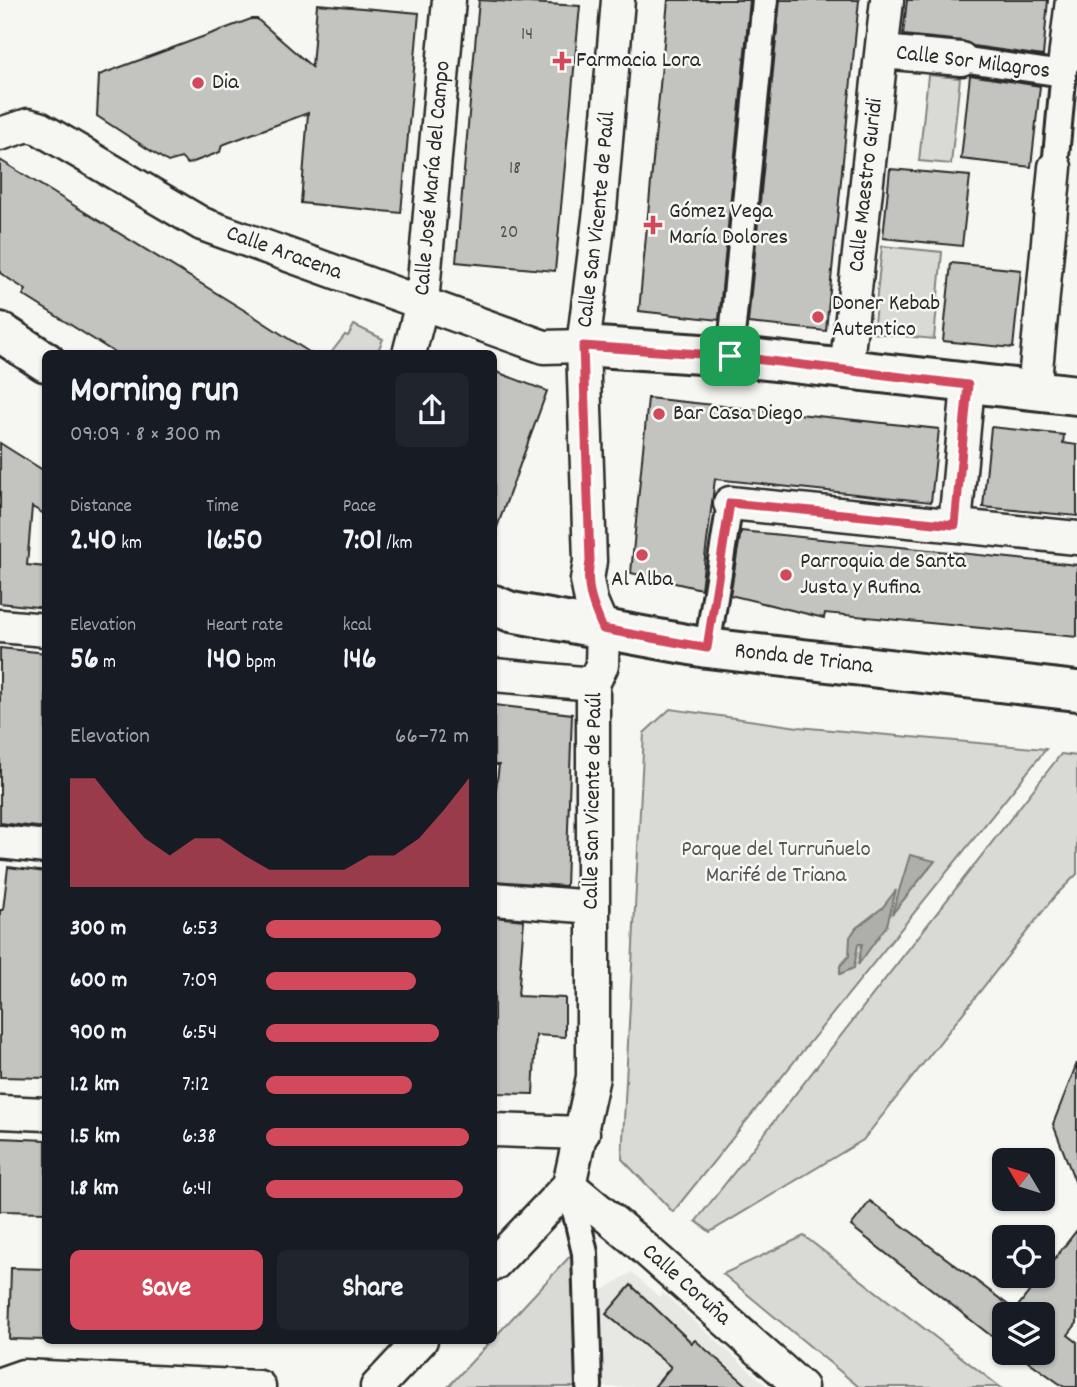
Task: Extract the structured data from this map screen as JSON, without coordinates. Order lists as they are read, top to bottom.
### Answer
{
  "streets": {
    "main road": ["Ronda de Triana"],
    "street": [
      "Calle Sor Milagros",
      "Calle José María del Campo",
      "Calle Maestro Guridi",
      "Calle San Vicente de Paúl",
      "Calle Aracena",
      "Calle Coruña"
    ]
  },
  "crossings": [
    ["Calle Sor Milagros", "Calle Maestro Guridi"],
    ["Calle José María del Campo", "Calle Aracena"],
    ["Calle San Vicente de Paúl", "Calle Aracena"],
    ["Calle San Vicente de Paúl", "Ronda de Triana"],
    ["Calle San Vicente de Paúl", "Calle Coruña"]
  ],
  "parks": ["Parque del Turruñuelo Marifé de Triana"],
  "places": {
    "health": ["Farmacia Lora", "Gómez Vega María Dolores"],
    "other": [
      "Dia",
      "Doner Kebab Autentico",
      "Bar Casa Diego",
      "Al Alba",
      "Parroquia de Santa Justa y Rufina"
    ]
  },
  "house_numbers": ["14", "18", "20"],
  "north": "top left",
  "page": {
    "heading": ["Morning run", "09:09 · 8 × 300 m"],
    "stats": [
      ["Distance", "2.40 km"],
      ["Time", "16:50"],
      ["Pace", "7:01 /km"],
      ["Elevation", "56 m"],
      ["Heart rate", "140 bpm"],
      ["kcal", "146"]
    ],
    "chart": ["Elevation", "66–72 m"],
    "list": [
      {
        "name": "300 m",
        "note": "6:53"
      },
      {
        "name": "600 m",
        "note": "7:09"
      },
      {
        "name": "900 m",
        "note": "6:54"
      },
      {
        "name": "1.2 km",
        "note": "7:12"
      },
      {
        "name": "1.5 km",
        "note": "6:38"
      },
      {
        "name": "1.8 km",
        "note": "6:41"
      }
    ],
    "buttons": ["Save", "Share"]
  }
}
